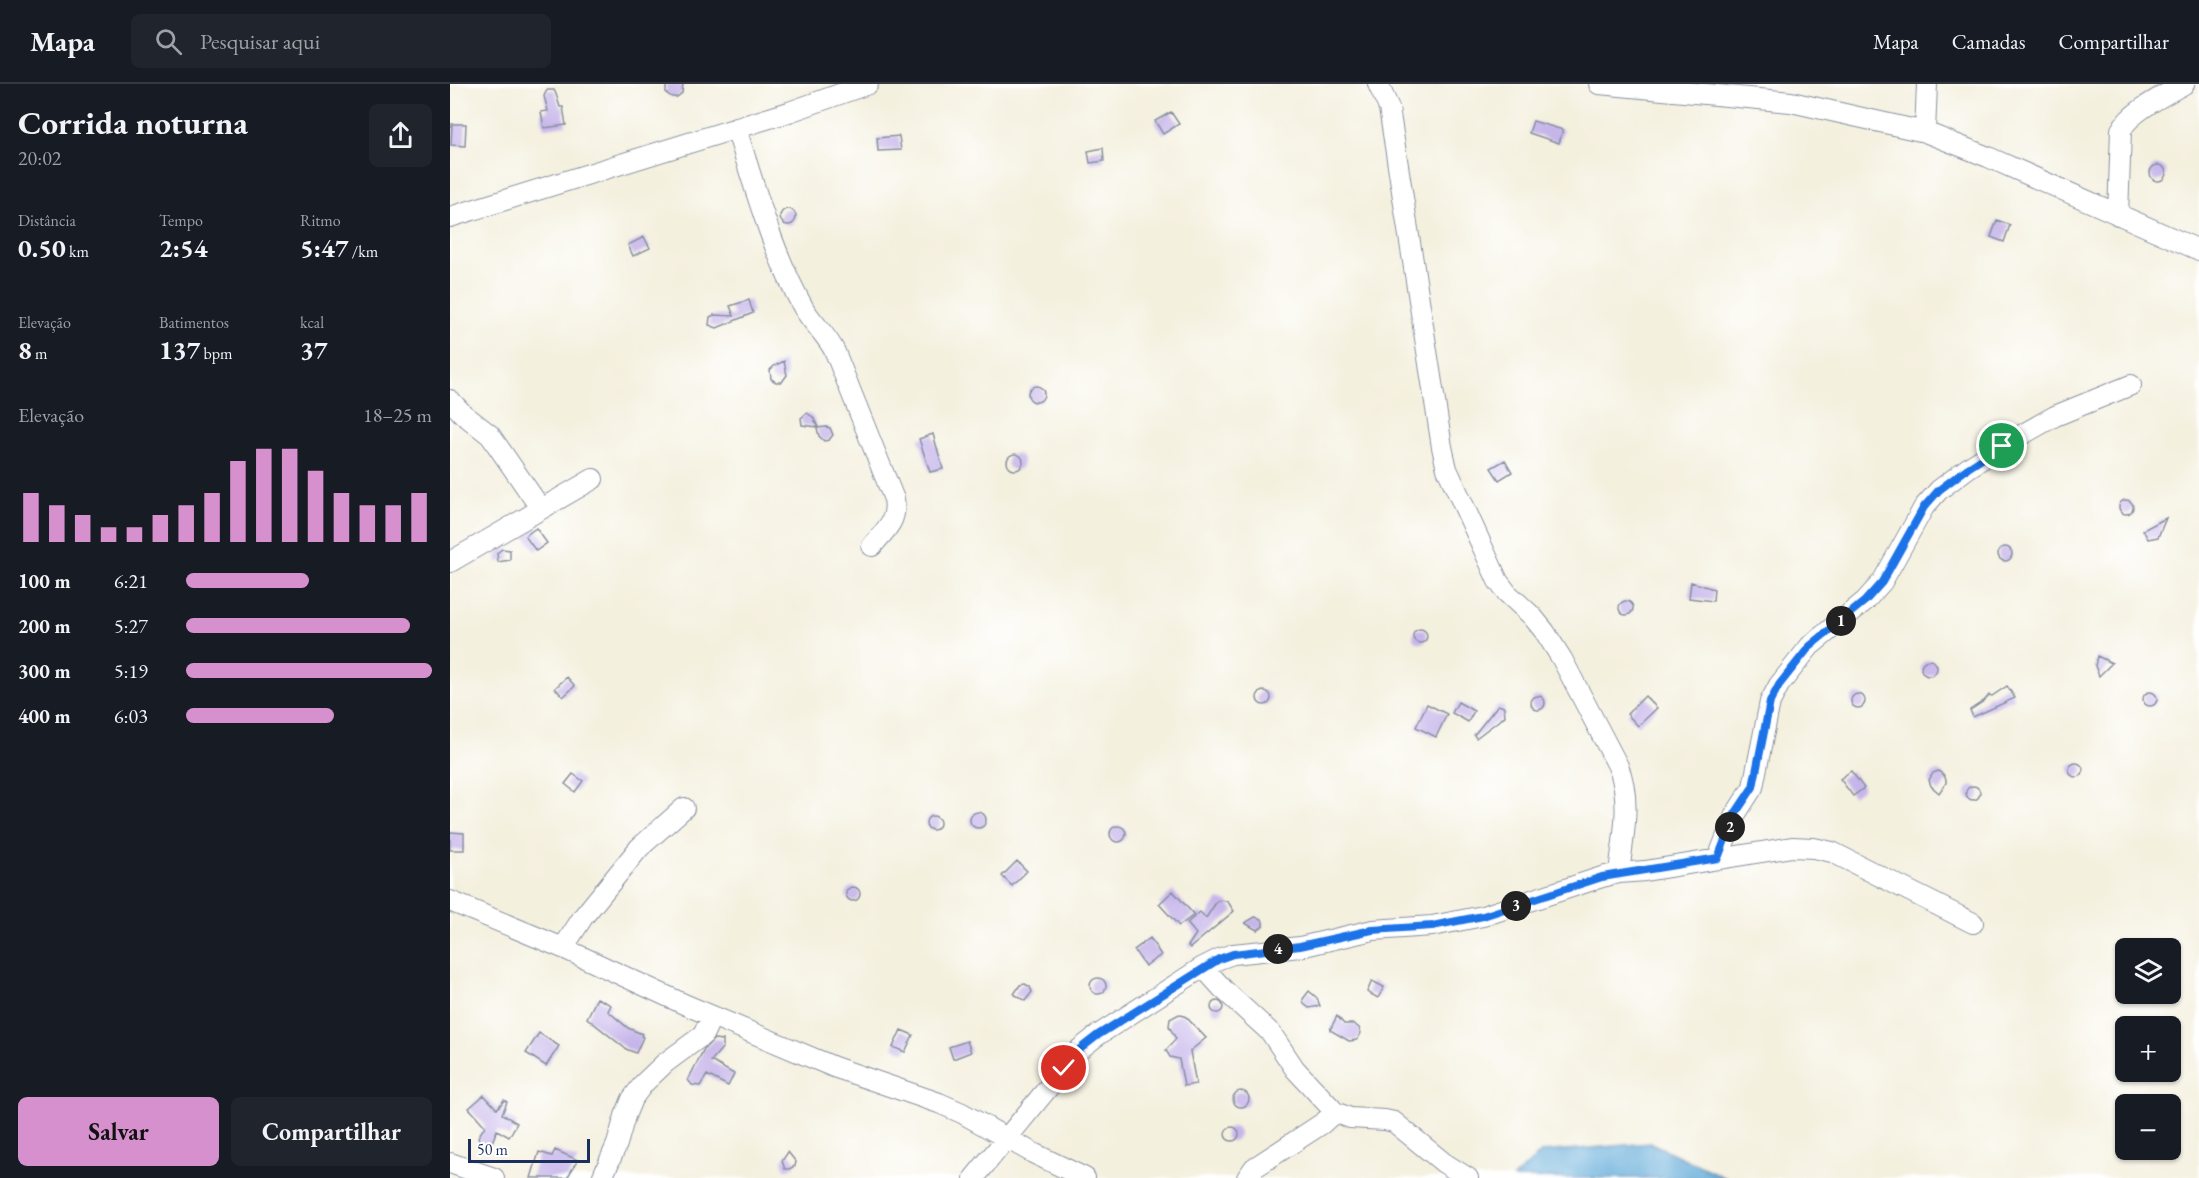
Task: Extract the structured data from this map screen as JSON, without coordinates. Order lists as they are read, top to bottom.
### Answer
{
  "scale_bar": "50 m",
  "page": {
    "header": "Mapa",
    "search": "Pesquisar aqui",
    "nav": ["Mapa", "Camadas", "Compartilhar"],
    "heading": ["Corrida noturna", "20:02"],
    "stats": [
      ["Distância", "0.50 km"],
      ["Tempo", "2:54"],
      ["Ritmo", "5:47 /km"],
      ["Elevação", "8 m"],
      ["Batimentos", "137 bpm"],
      ["kcal", "37"]
    ],
    "chart": ["Elevação", "18–25 m"],
    "list": [
      {
        "name": "100 m",
        "note": "6:21"
      },
      {
        "name": "200 m",
        "note": "5:27"
      },
      {
        "name": "300 m",
        "note": "5:19"
      },
      {
        "name": "400 m",
        "note": "6:03"
      }
    ],
    "pins": [
      "1",
      "2",
      "3",
      "4"
    ],
    "map_buttons": ["+", "−"],
    "buttons": ["Salvar", "Compartilhar"],
    "scale": "50 m"
  }
}
